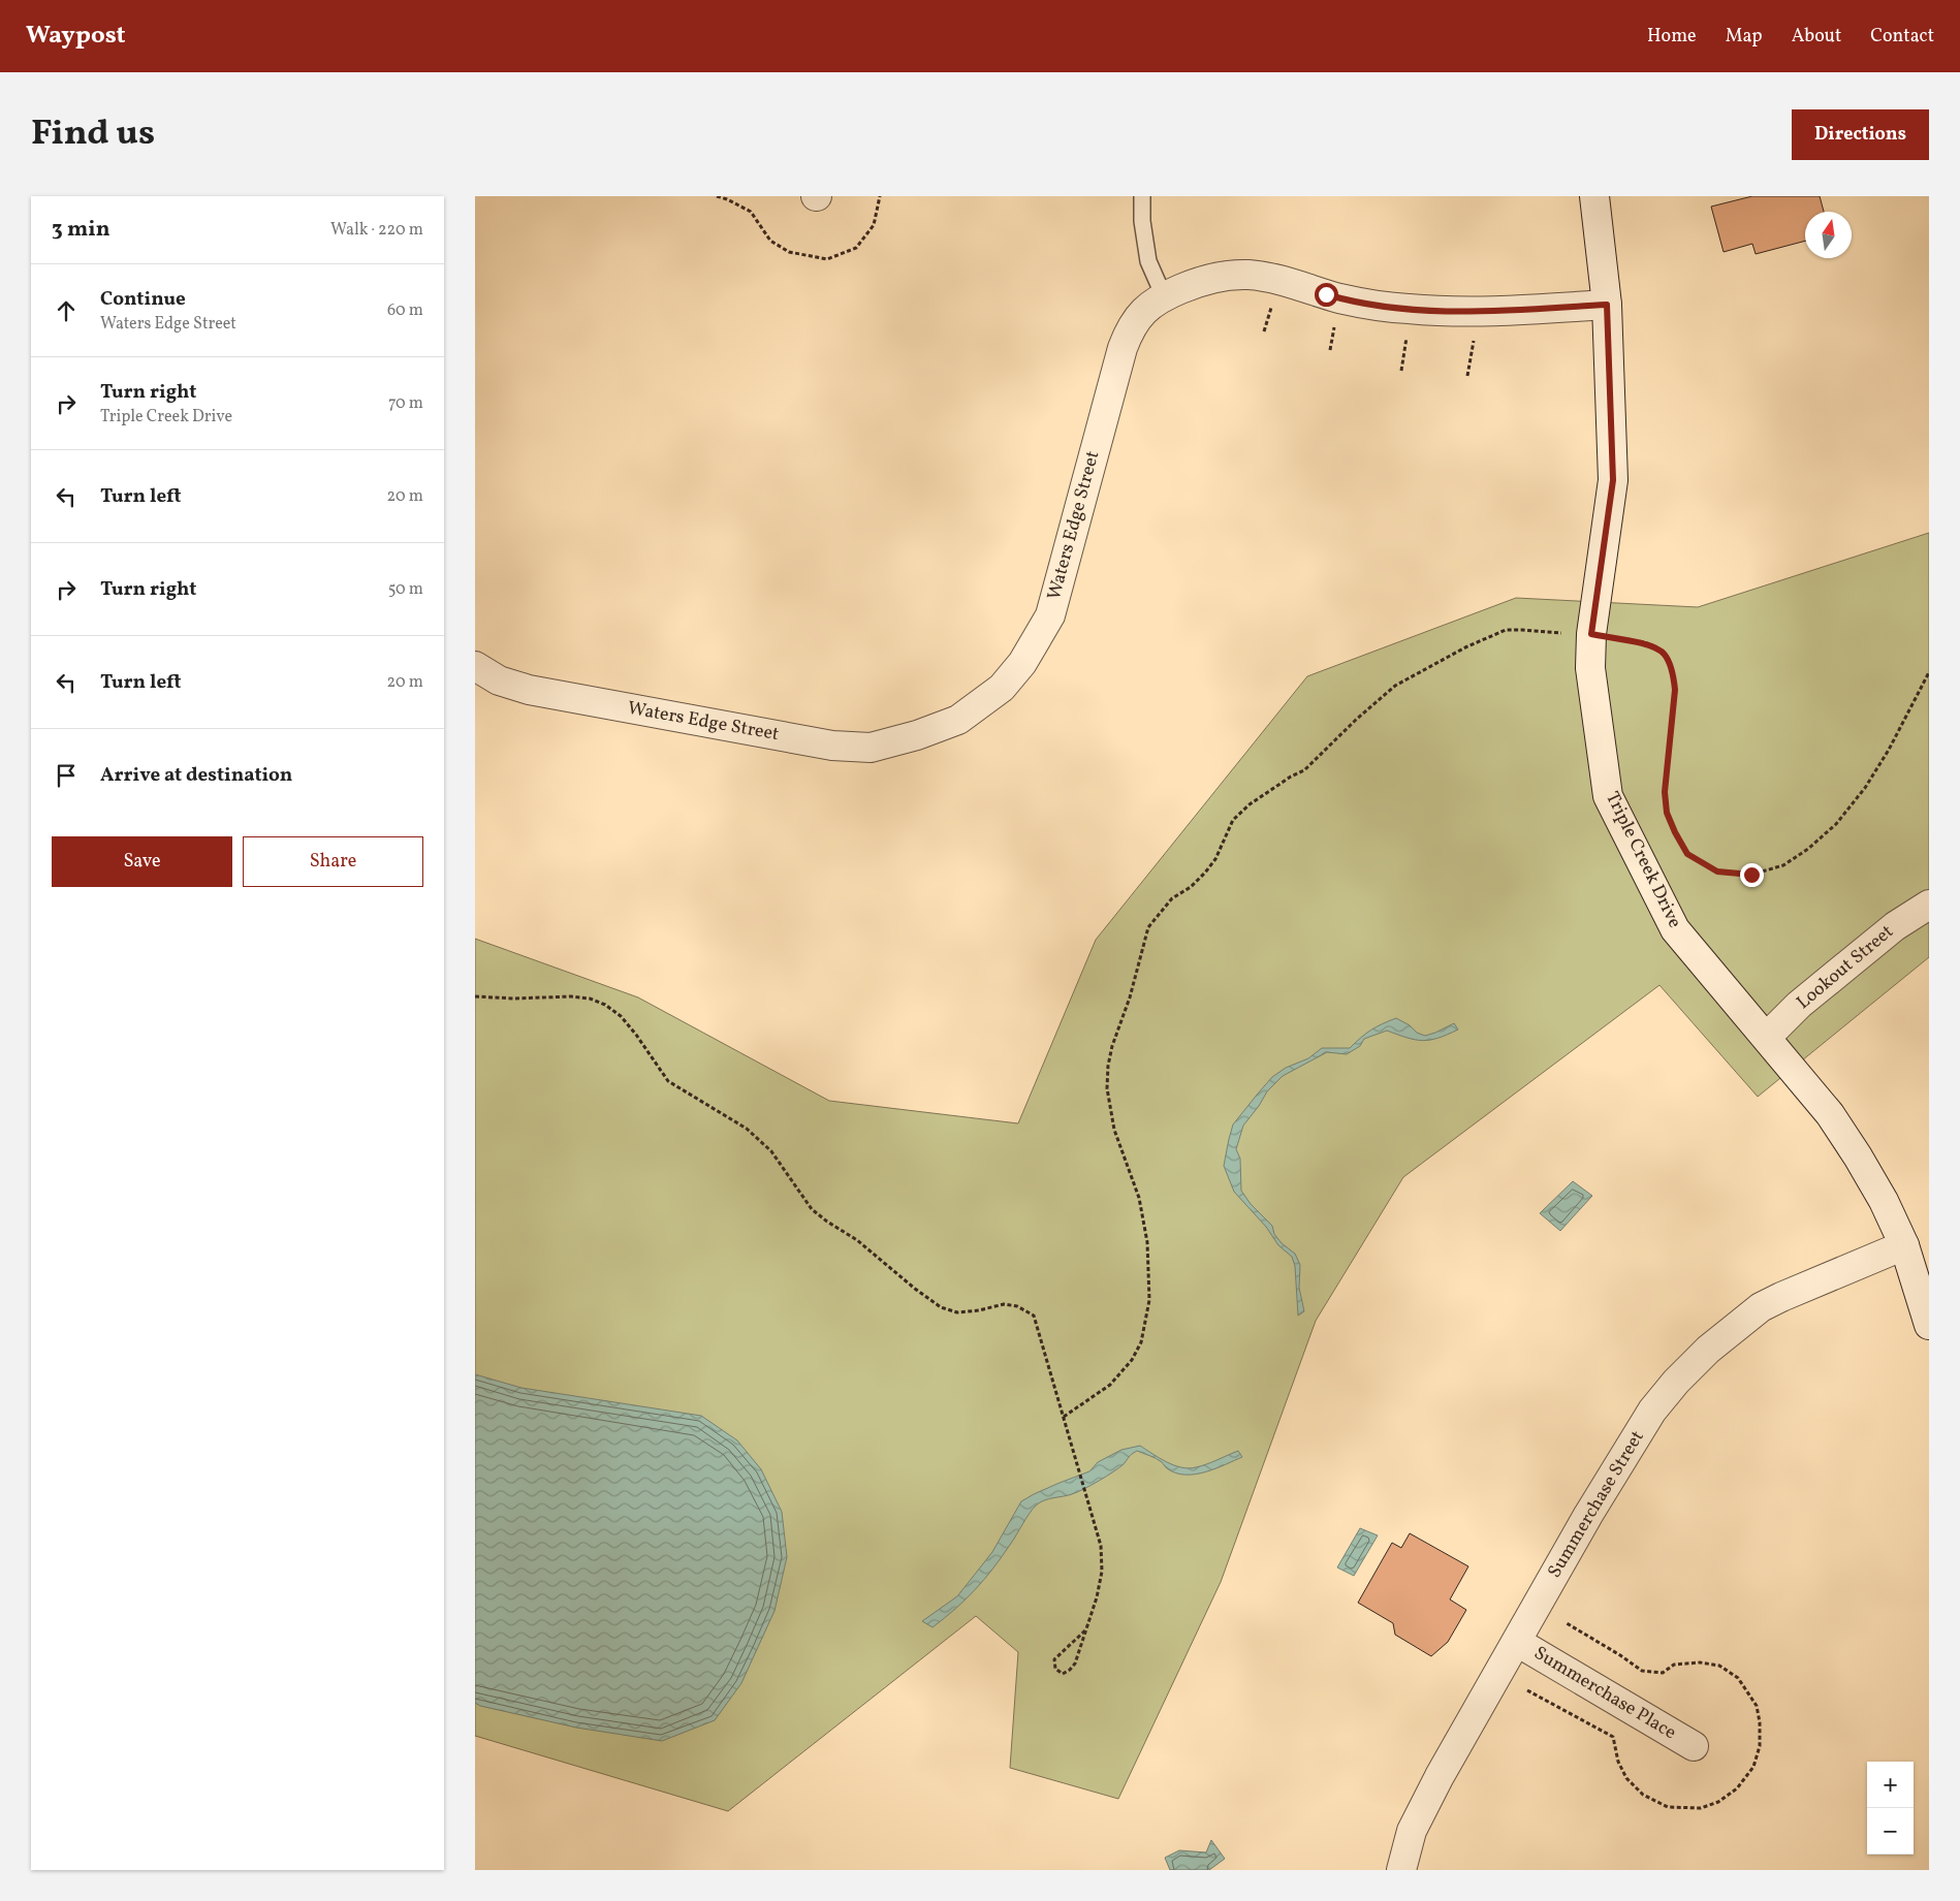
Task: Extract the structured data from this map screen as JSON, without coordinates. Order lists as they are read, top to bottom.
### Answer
{
  "streets": {
    "street": [
      "Waters Edge Street",
      "Triple Creek Drive",
      "Lookout Street",
      "Summerchase Street",
      "Summerchase Place"
    ]
  },
  "crossings": [
    ["Waters Edge Street", "Triple Creek Drive"],
    ["Triple Creek Drive", "Lookout Street"],
    ["Triple Creek Drive", "Summerchase Street"],
    ["Summerchase Street", "Summerchase Place"]
  ],
  "north": "top",
  "page": {
    "header": "Waypost",
    "nav": [
      "Home",
      "Map",
      "About",
      "Contact"
    ],
    "title": "Find us",
    "buttons": [
      "Directions",
      ["Save", "Share"]
    ],
    "heading": ["3 min", "Walk · 220 m"],
    "list": [
      ["Continue", "Waters Edge Street", "60 m"],
      ["Turn right", "Triple Creek Drive", "70 m"],
      ["Turn left", "20 m"],
      ["Turn right", "50 m"],
      ["Turn left", "20 m"],
      "Arrive at destination"
    ],
    "map_buttons": ["+", "−"]
  }
}
